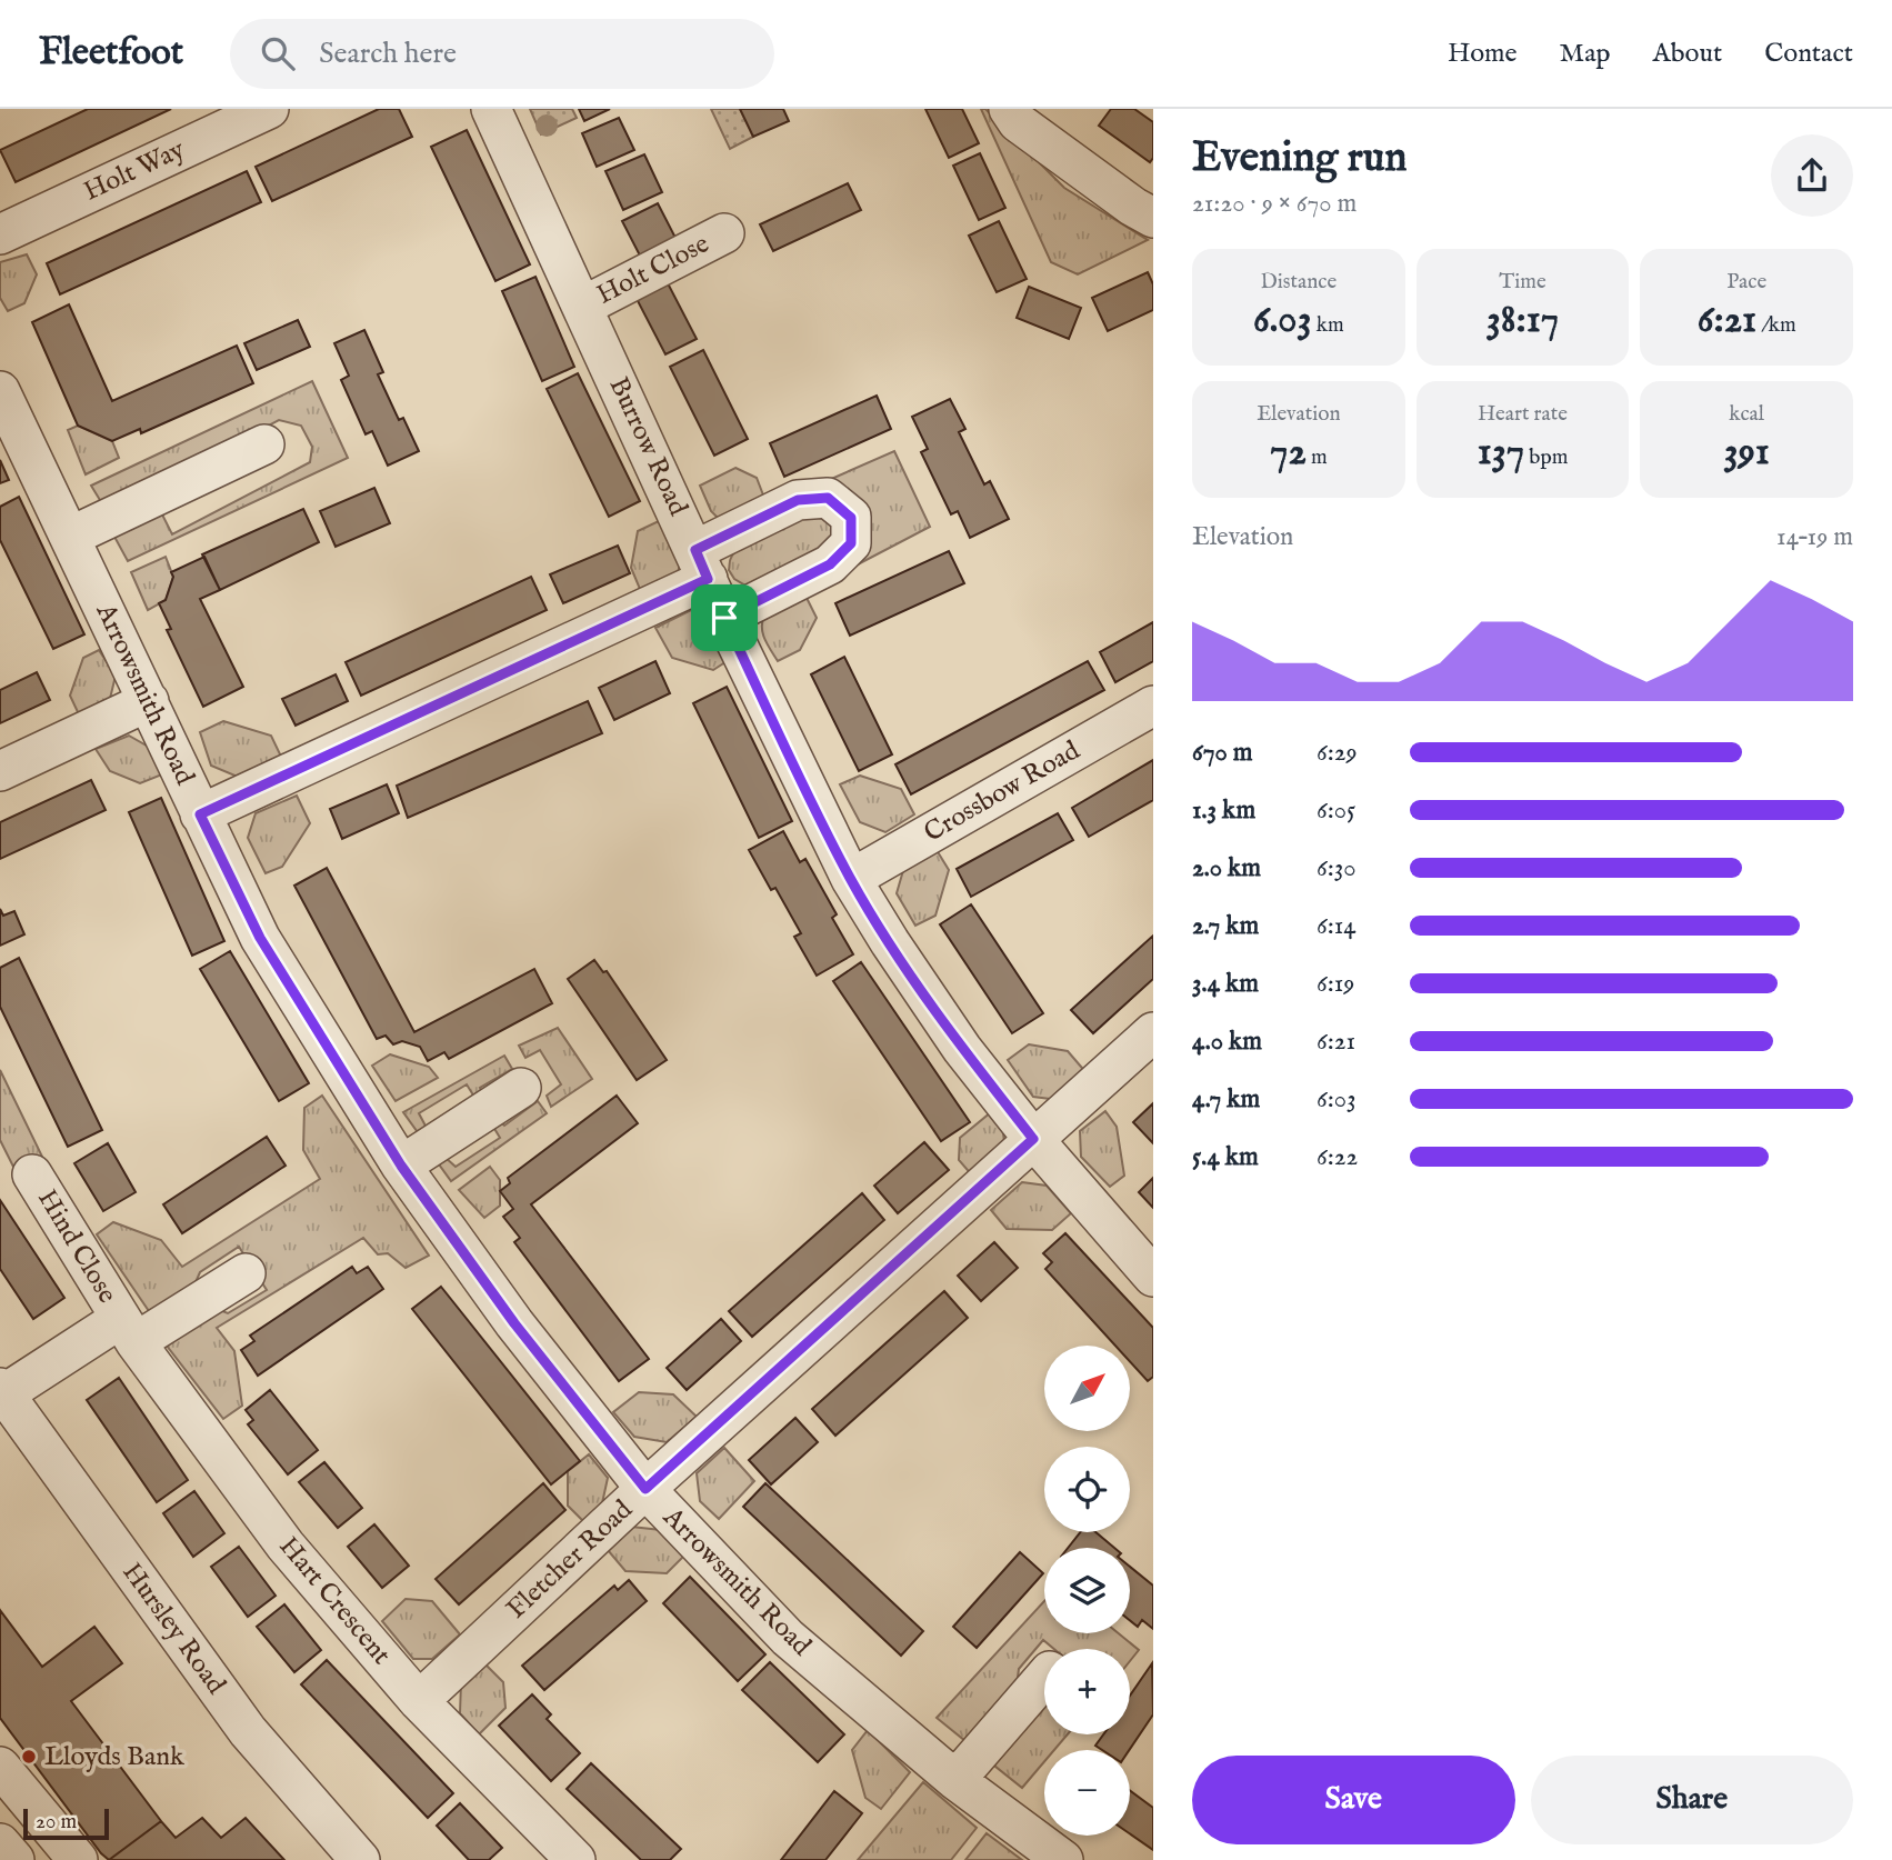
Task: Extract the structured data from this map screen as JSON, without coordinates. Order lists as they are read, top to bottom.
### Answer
{
  "streets": {
    "street": [
      "Holt Way",
      "Holt Close",
      "Burrow Road",
      "Arrowsmith Road",
      "Crossbow Road",
      "Hind Close",
      "Fletcher Road",
      "Hart Crescent",
      "Hursley Road"
    ]
  },
  "crossings": [
    ["Holt Close", "Burrow Road"],
    ["Burrow Road", "Crossbow Road"],
    ["Burrow Road", "Fletcher Road"],
    ["Arrowsmith Road", "Fletcher Road"],
    ["Hind Close", "Hart Crescent"],
    ["Fletcher Road", "Hart Crescent"]
  ],
  "places": ["Lloyds Bank"],
  "scale_bar": "20 m",
  "north": "top right",
  "page": {
    "header": "Fleetfoot",
    "search": "Search here",
    "nav": [
      "Home",
      "Map",
      "About",
      "Contact"
    ],
    "heading": ["Evening run", "21:20 · 9 × 670 m"],
    "stats": [
      ["Distance", "6.03 km"],
      ["Time", "38:17"],
      ["Pace", "6:21 /km"],
      ["Elevation", "72 m"],
      ["Heart rate", "137 bpm"],
      ["kcal", "391"]
    ],
    "chart": ["Elevation", "14–19 m"],
    "list": [
      {
        "name": "670 m",
        "note": "6:29"
      },
      {
        "name": "1.3 km",
        "note": "6:05"
      },
      {
        "name": "2.0 km",
        "note": "6:30"
      },
      {
        "name": "2.7 km",
        "note": "6:14"
      },
      {
        "name": "3.4 km",
        "note": "6:19"
      },
      {
        "name": "4.0 km",
        "note": "6:21"
      },
      {
        "name": "4.7 km",
        "note": "6:03"
      },
      {
        "name": "5.4 km",
        "note": "6:22"
      }
    ],
    "map_buttons": ["+", "−"],
    "buttons": ["Save", "Share"],
    "scale": "20 m"
  }
}
